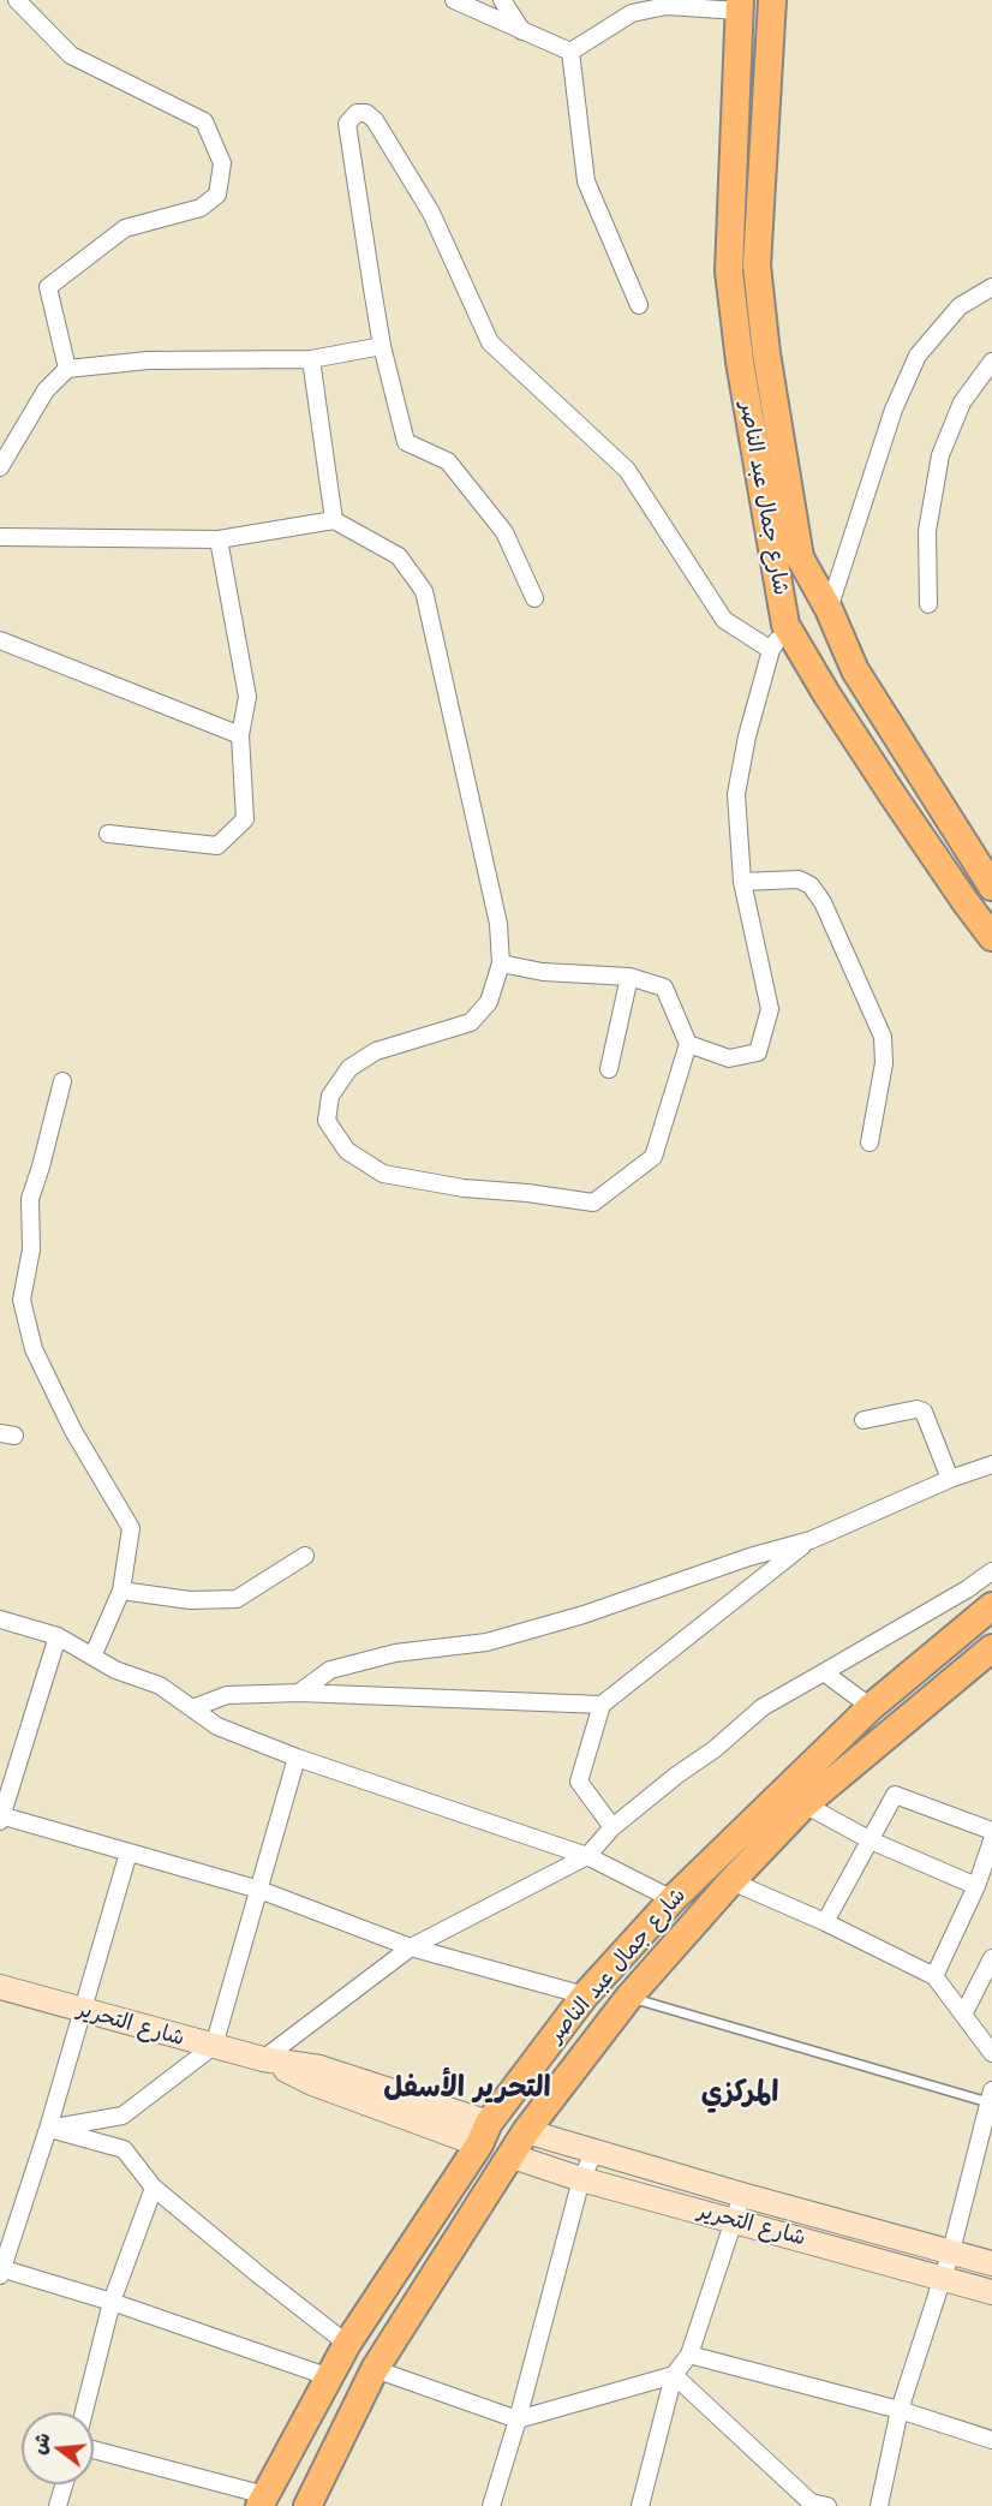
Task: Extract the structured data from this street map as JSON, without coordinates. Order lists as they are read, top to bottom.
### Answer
{
  "streets": {
    "main road": ["شارع جمال عبد الناصر", "شارع التحرير"]
  },
  "crossings": [
    ["شارع جمال عبد الناصر", "شارع التحرير"]
  ],
  "districts": ["التحرير الأسفل", "المركزي"],
  "north": "left"
}
